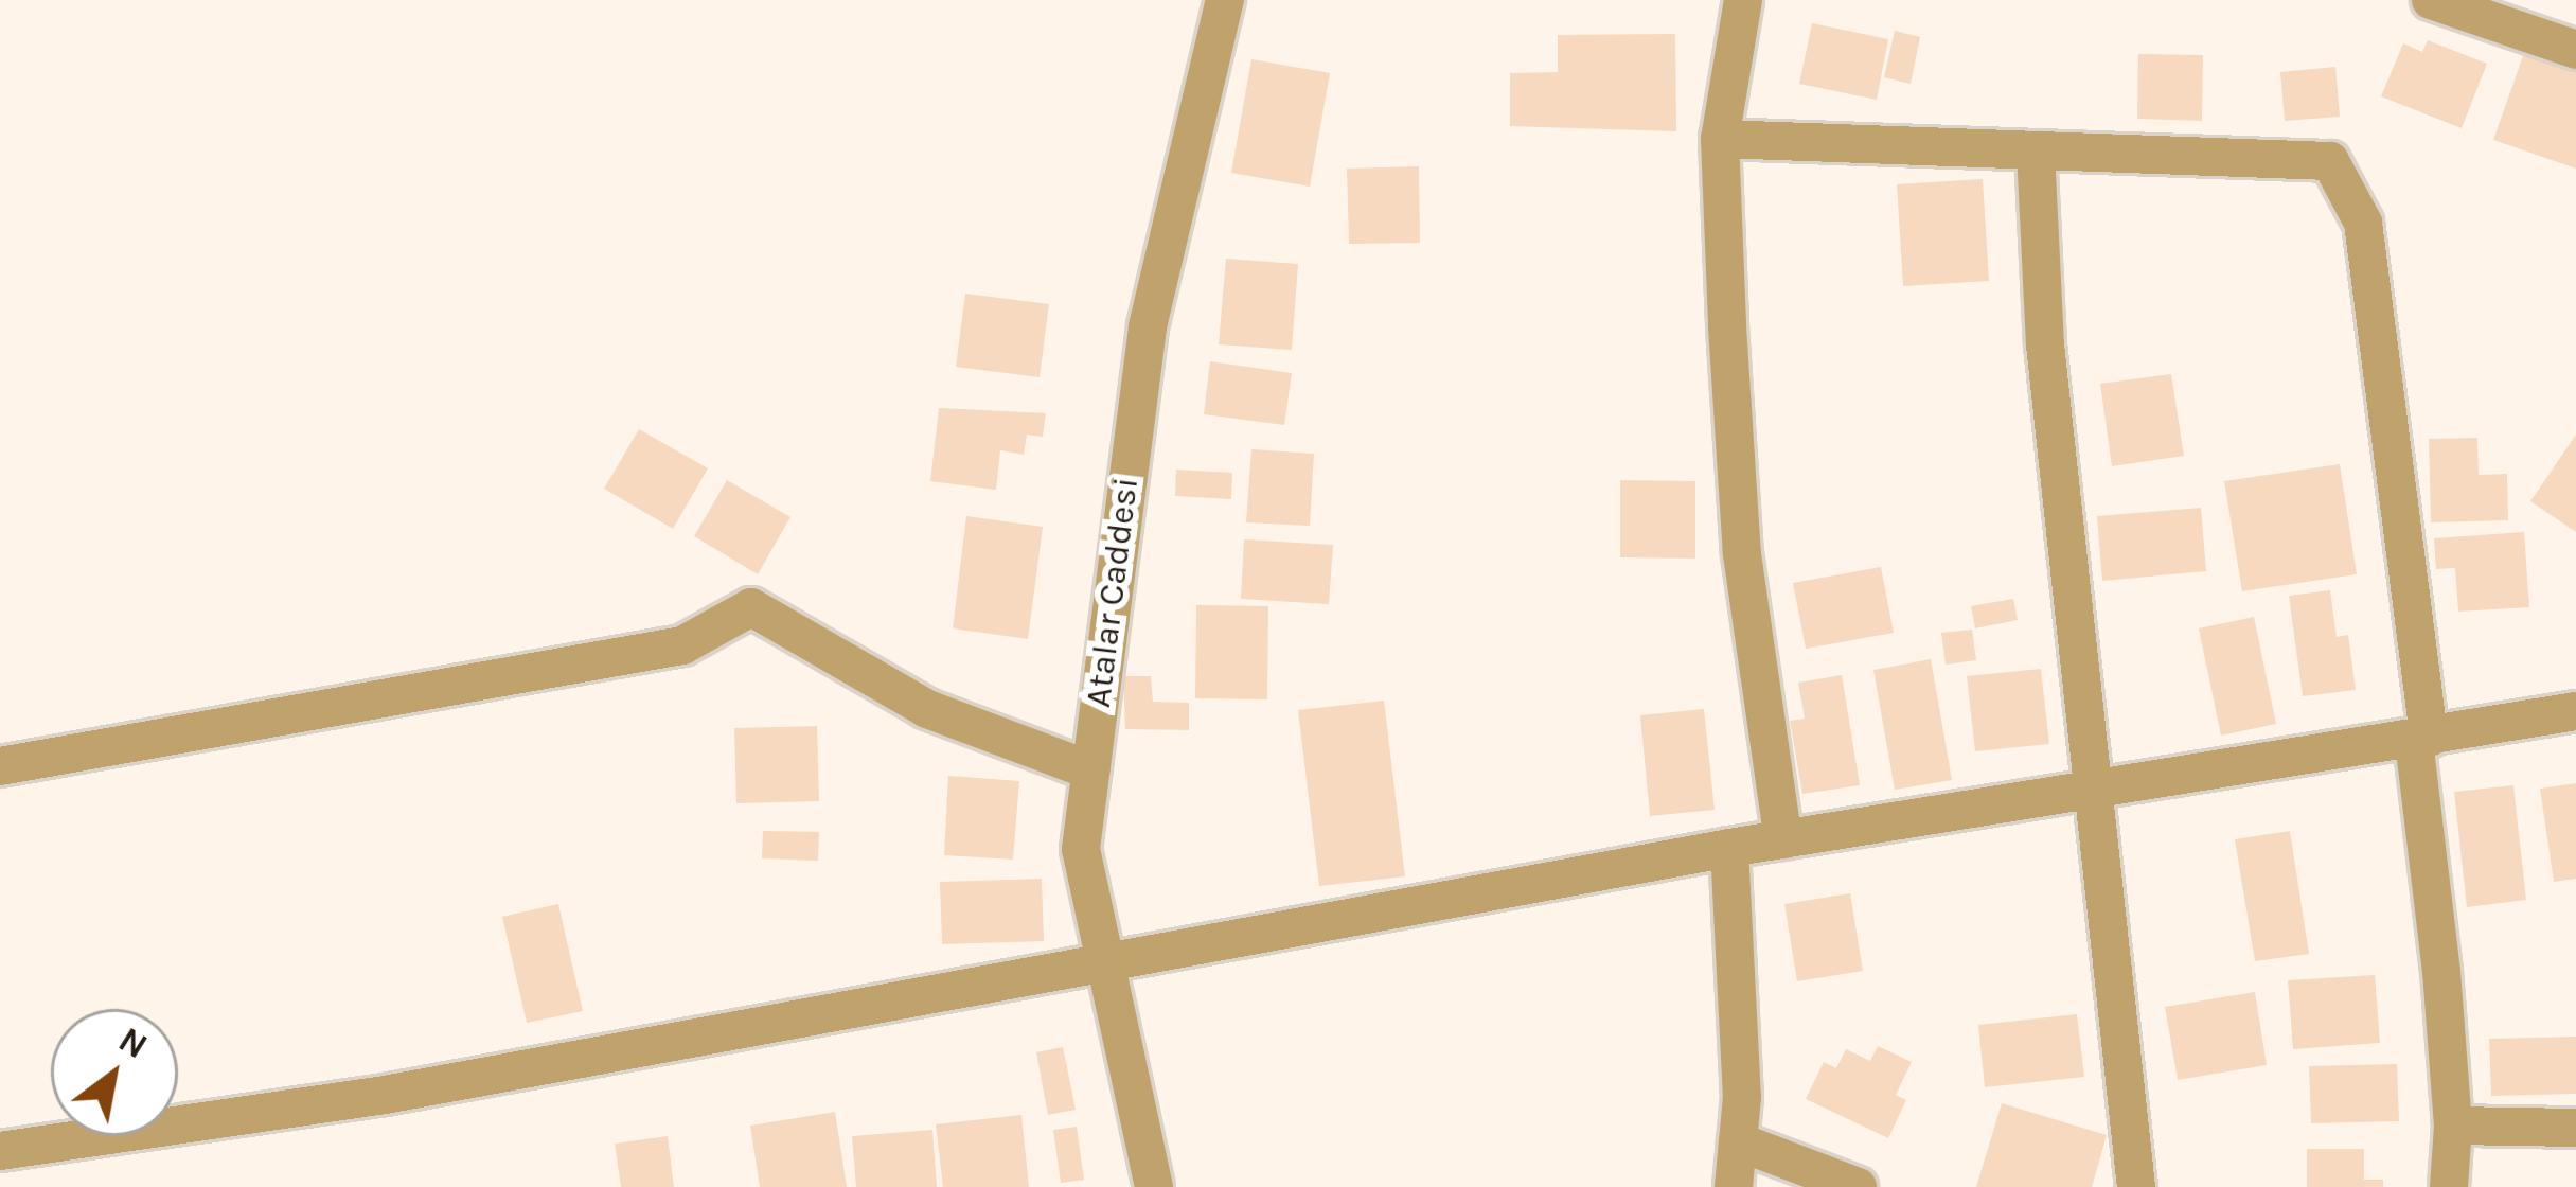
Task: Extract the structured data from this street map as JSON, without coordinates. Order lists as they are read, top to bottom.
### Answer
{
  "streets": {
    "street": ["Atalar Caddesi"]
  },
  "north": "top right"
}
